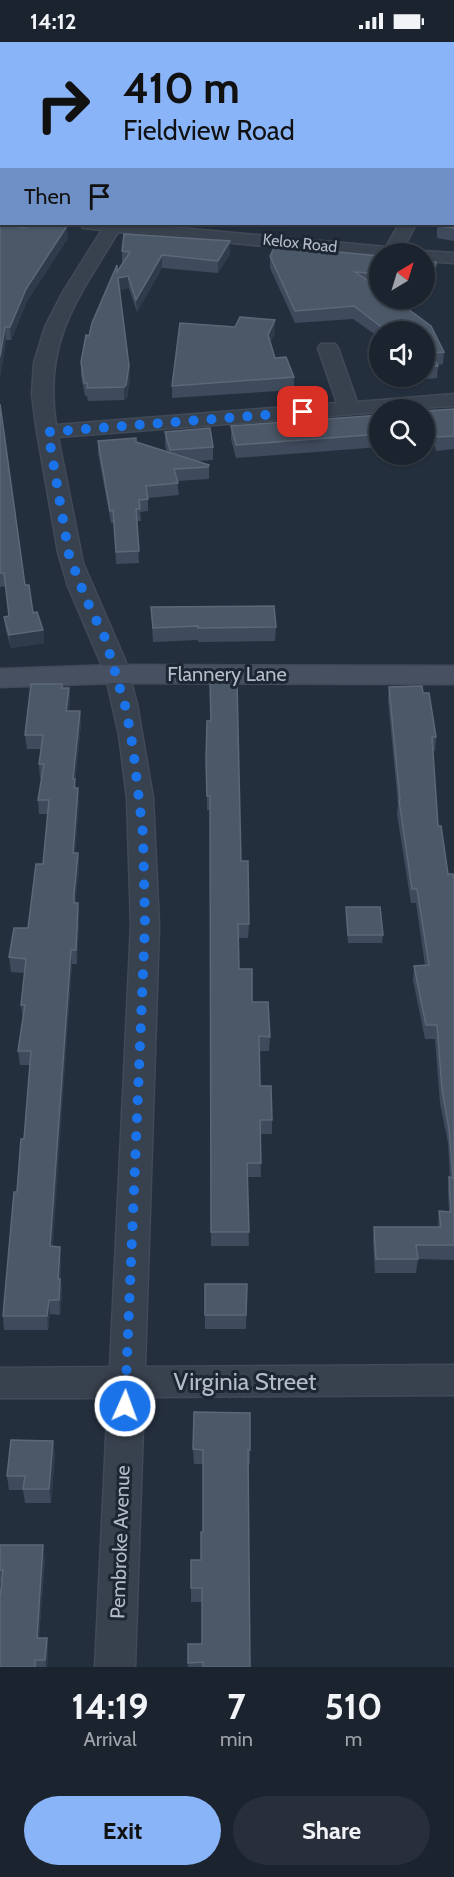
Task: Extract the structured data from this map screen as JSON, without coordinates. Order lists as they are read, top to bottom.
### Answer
{
  "streets": {
    "street": [
      "Kelox Road",
      "Flannery Lane",
      "Virginia Street",
      "Pembroke Avenue"
    ]
  },
  "crossings": [
    ["Kelox Road", "Pembroke Avenue"],
    ["Flannery Lane", "Pembroke Avenue"],
    ["Virginia Street", "Pembroke Avenue"]
  ],
  "north": "top right",
  "page": {
    "status": "14:12",
    "turn": ["410 m", "Fieldview Road"],
    "then": "Then",
    "eta": [
      "14:19",
      "Arrival",
      "7",
      "min",
      "510",
      "m"
    ],
    "buttons": ["Exit", "Share"]
  }
}
